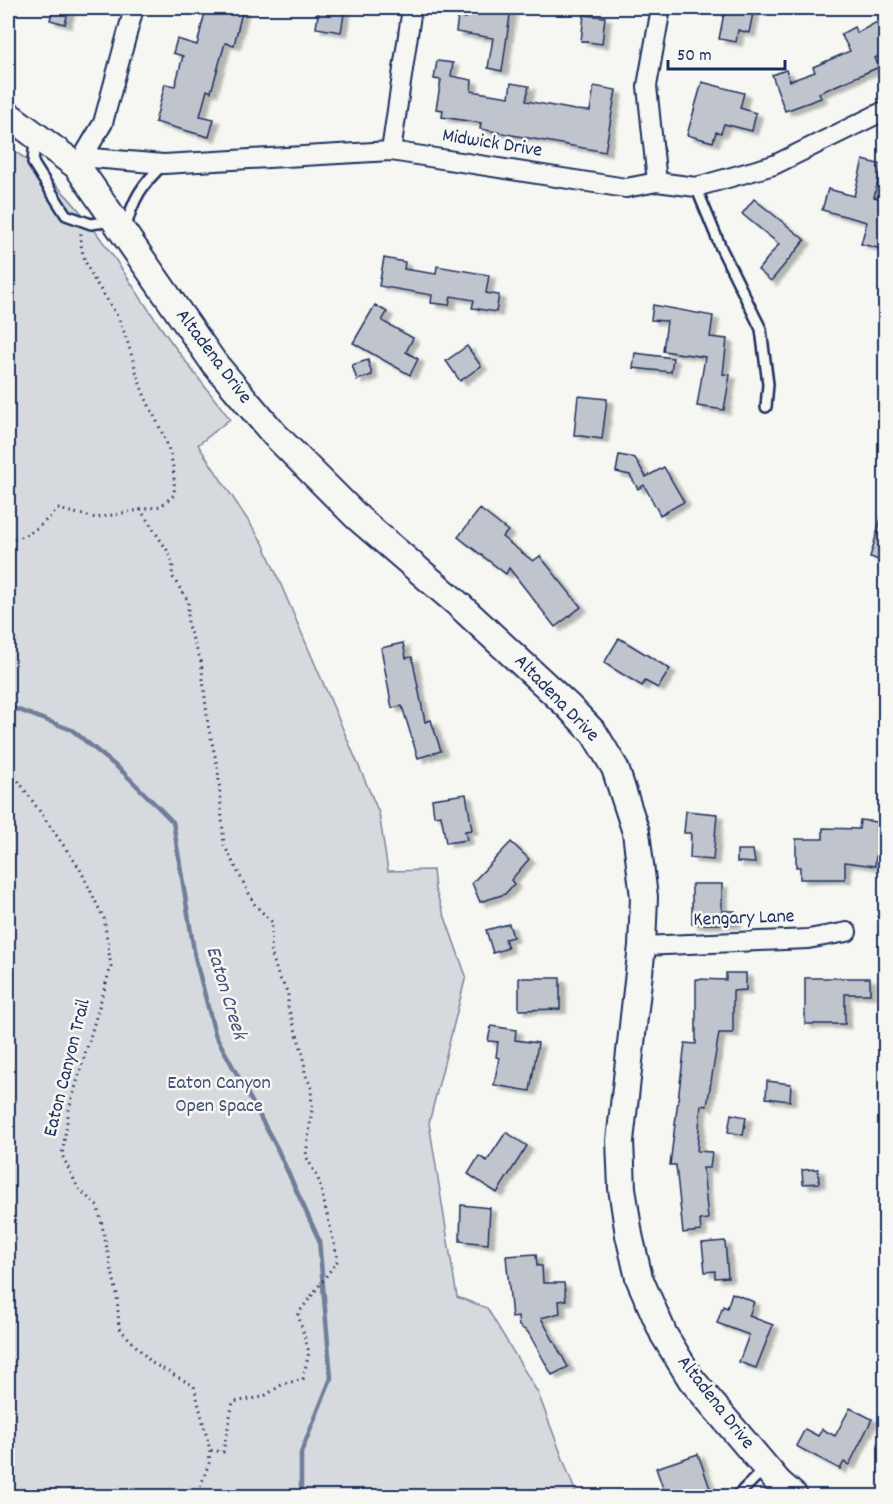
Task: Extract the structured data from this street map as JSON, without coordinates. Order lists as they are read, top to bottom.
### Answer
{
  "streets": {
    "main road": ["Altadena Drive"],
    "street": ["Midwick Drive", "Kengary Lane"],
    "path": ["Eaton Canyon Trail"]
  },
  "crossings": [
    ["Midwick Drive", "Altadena Drive"],
    ["Altadena Drive", "Kengary Lane"]
  ],
  "water": ["Eaton Creek"],
  "parks": ["Eaton Canyon Open Space"],
  "scale_bar": "50 m"
}
